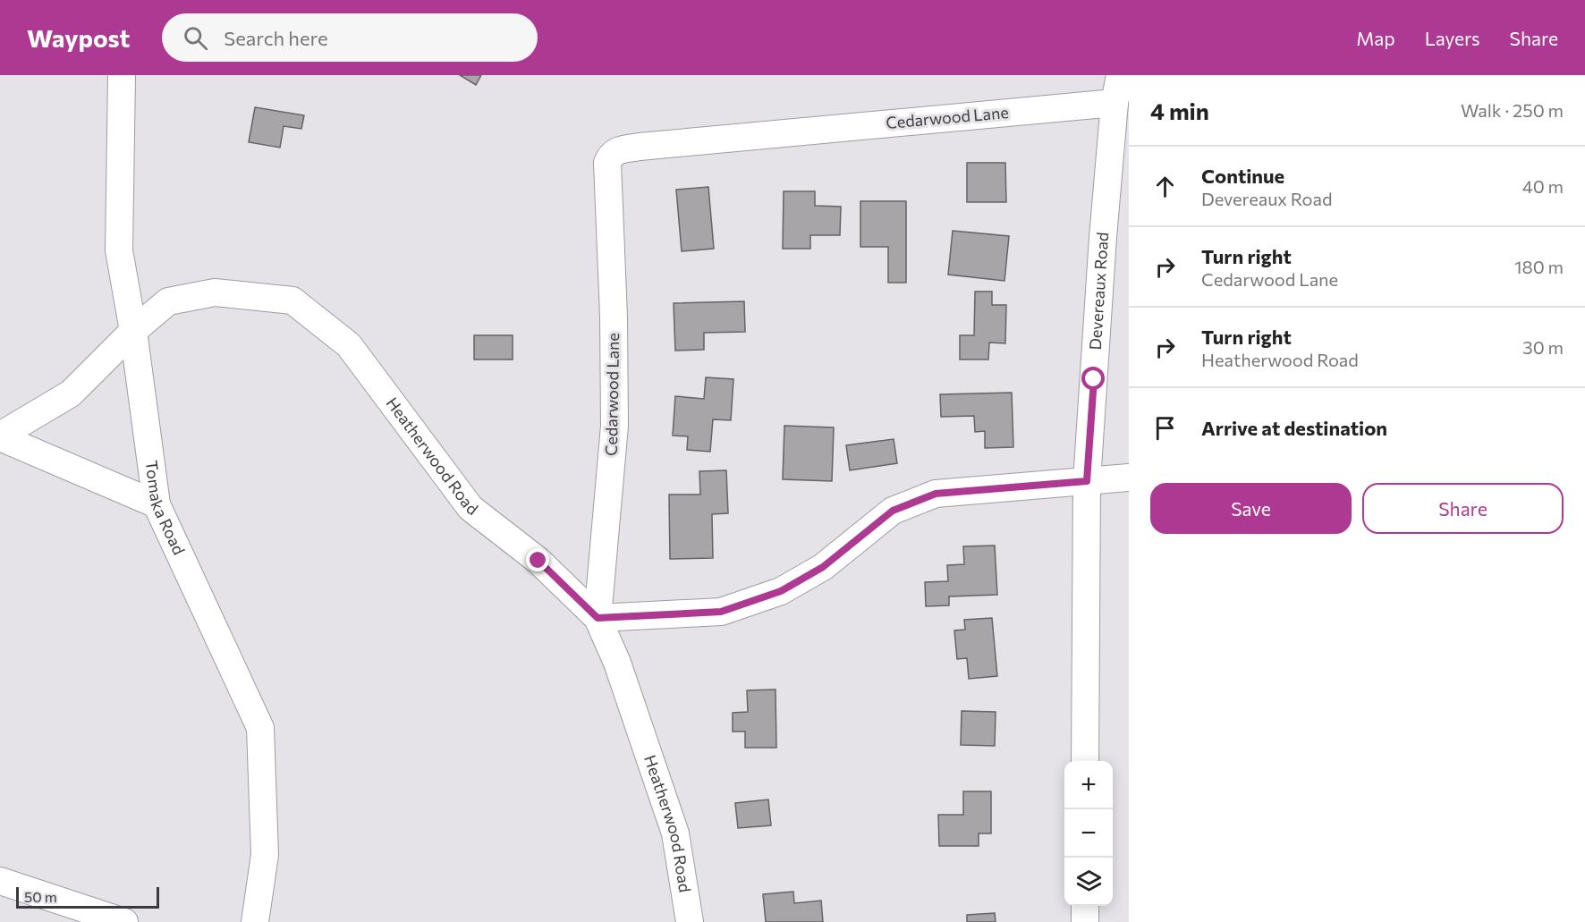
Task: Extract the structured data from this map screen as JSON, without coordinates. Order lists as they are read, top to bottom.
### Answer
{
  "streets": {
    "street": [
      "Cedarwood Lane",
      "Devereaux Road",
      "Heatherwood Road",
      "Tomaka Road"
    ]
  },
  "crossings": [
    ["Cedarwood Lane", "Devereaux Road"],
    ["Cedarwood Lane", "Heatherwood Road"],
    ["Heatherwood Road", "Tomaka Road"]
  ],
  "scale_bar": "50 m",
  "page": {
    "header": "Waypost",
    "search": "Search here",
    "nav": ["Map", "Layers", "Share"],
    "heading": ["4 min", "Walk · 250 m"],
    "list": [
      ["Continue", "Devereaux Road", "40 m"],
      ["Turn right", "Cedarwood Lane", "180 m"],
      ["Turn right", "Heatherwood Road", "30 m"],
      "Arrive at destination"
    ],
    "buttons": ["Save", "Share"],
    "map_buttons": ["+", "−"],
    "scale": "50 m"
  }
}
